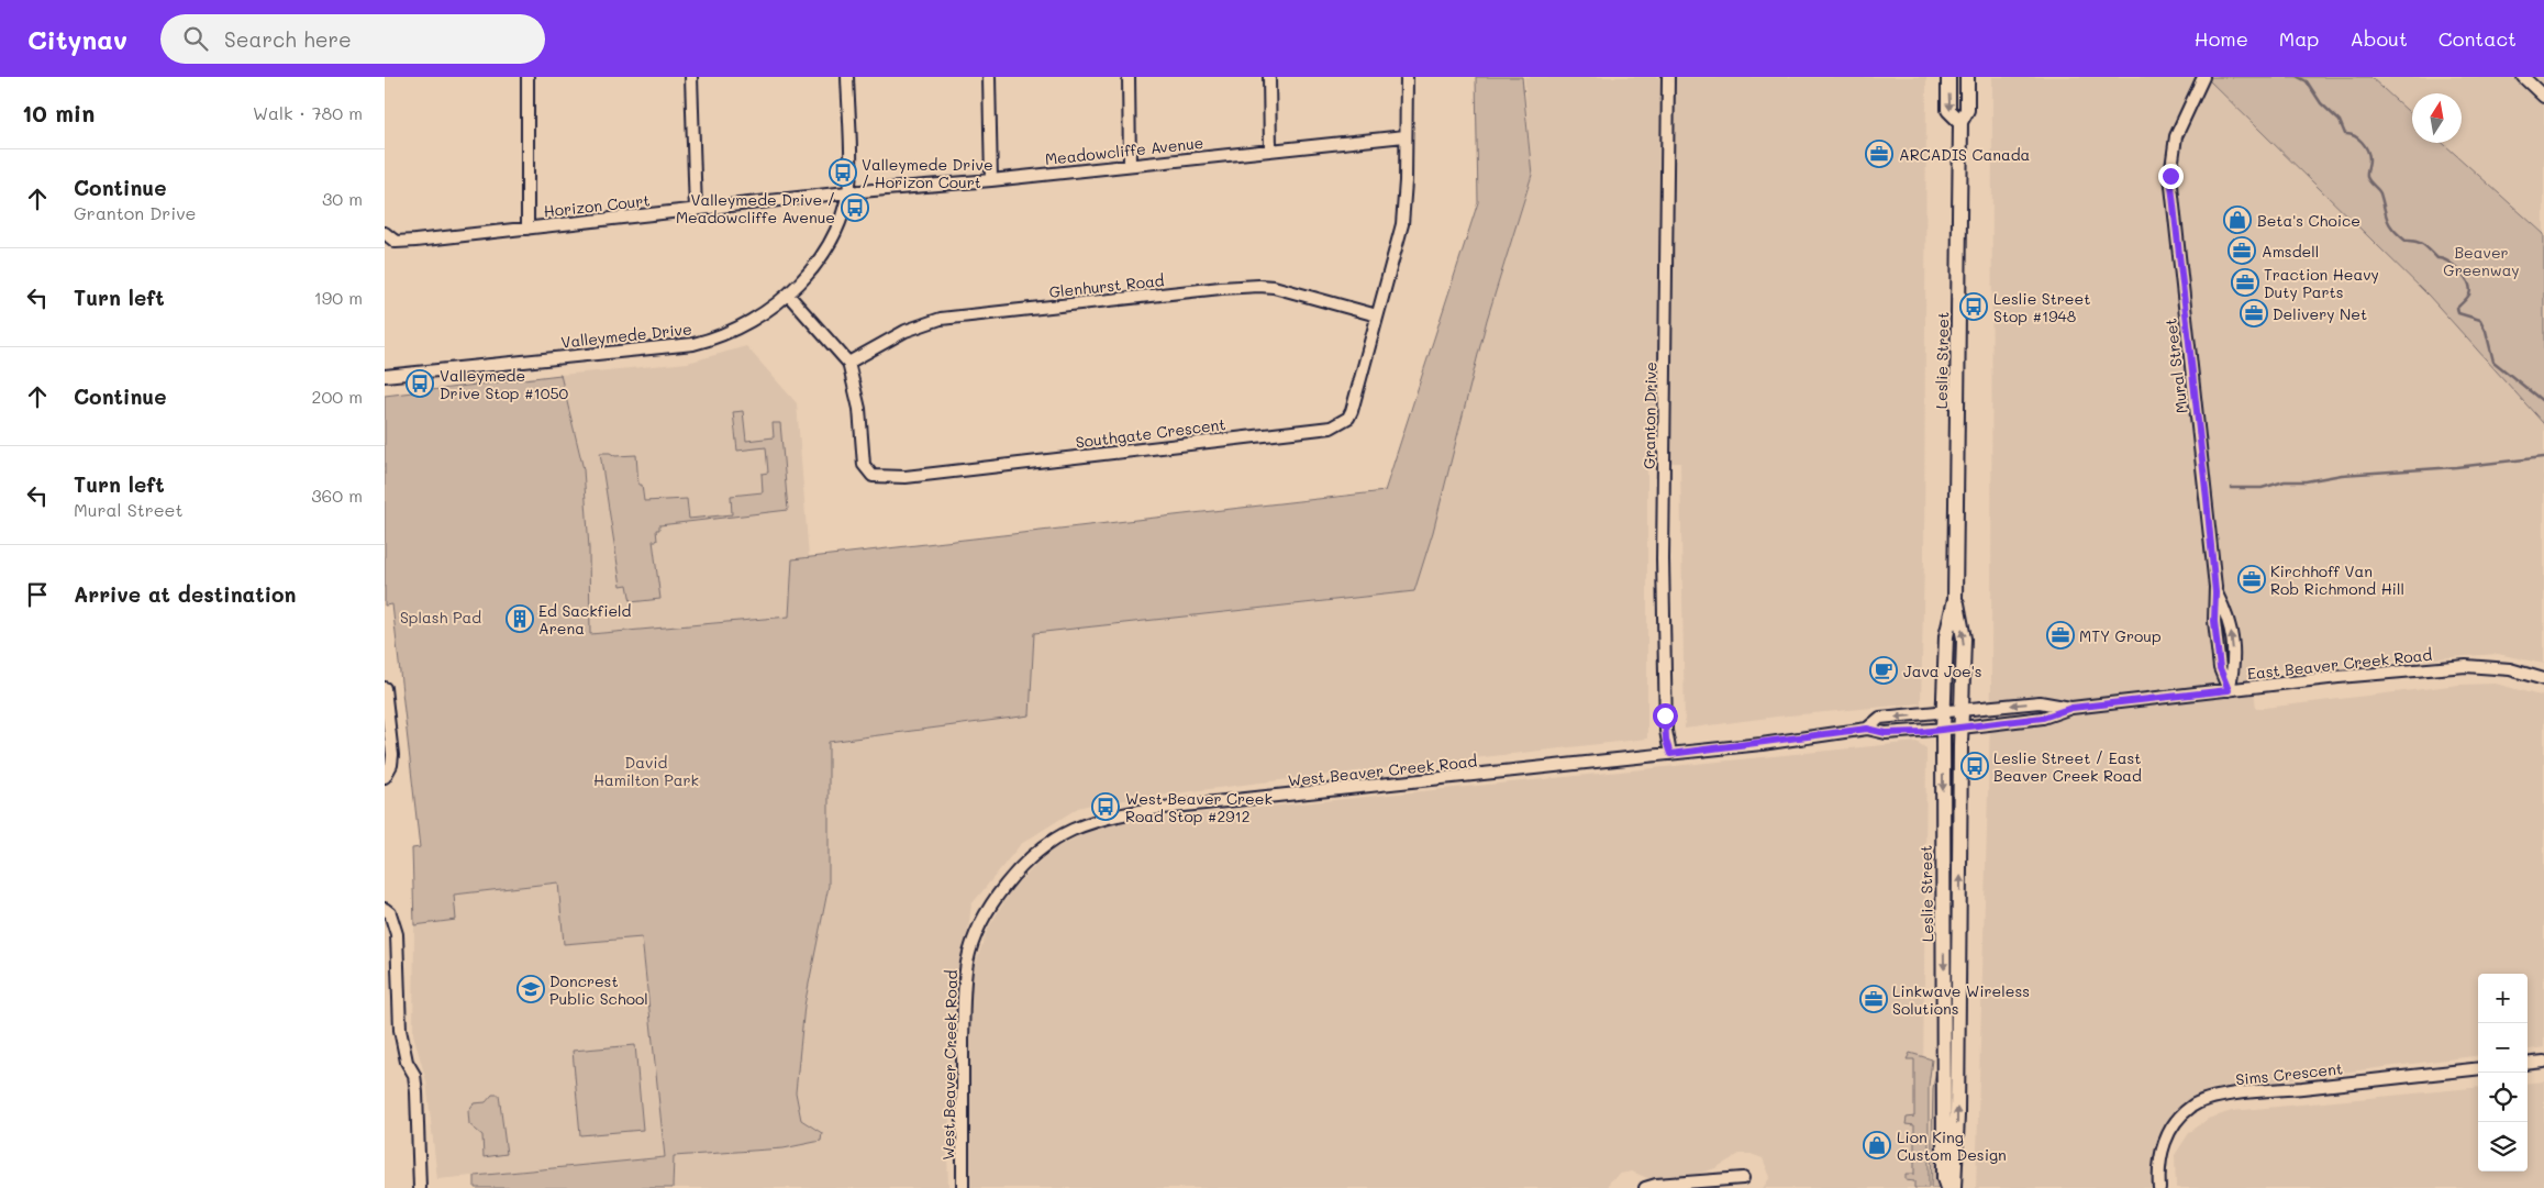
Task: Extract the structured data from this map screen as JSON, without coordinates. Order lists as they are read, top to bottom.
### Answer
{
  "streets": {
    "main road": ["Leslie Street"],
    "street": [
      "Meadowcliffe Avenue",
      "Horizon Court",
      "Glenhurst Road",
      "Valleymede Drive",
      "Mural Street",
      "Granton Drive",
      "Southgate Crescent",
      "East Beaver Creek Road",
      "West Beaver Creek Road",
      "Sims Crescent"
    ]
  },
  "crossings": [
    ["Meadowcliffe Avenue", "Horizon Court"],
    ["Meadowcliffe Avenue", "Valleymede Drive"],
    ["Meadowcliffe Avenue", "Southgate Crescent"],
    ["Horizon Court", "Valleymede Drive"],
    ["Glenhurst Road", "Southgate Crescent"],
    ["Valleymede Drive", "Southgate Crescent"],
    ["Leslie Street", "East Beaver Creek Road"],
    ["Leslie Street", "West Beaver Creek Road"],
    ["Mural Street", "East Beaver Creek Road"],
    ["Granton Drive", "West Beaver Creek Road"],
    ["East Beaver Creek Road", "West Beaver Creek Road"]
  ],
  "parks": ["Beaver Greenway", "Splash Pad", "David Hamilton Park"],
  "places": {
    "office": [
      "ARCADIS Canada",
      "Amsdell",
      "Traction Heavy Duty Parts",
      "Delivery Net",
      "Kirchhoff Van Rob Richmond Hill",
      "MTY Group",
      "Linkwave Wireless Solutions"
    ],
    "bus stop": [
      "Valleymede Drive / Horizon Court",
      "Valleymede Drive / Meadowcliffe Avenue",
      "Leslie Street Stop #1948",
      "Valleymede Drive Stop #1050",
      "Leslie Street / East Beaver Creek Road",
      "West Beaver Creek Road Stop #2912"
    ],
    "shop": ["Beta's Choice", "Lion King Custom Design"],
    "building": ["Ed Sackfield Arena"],
    "cafe": ["Java Joe's"],
    "school or university": ["Doncrest Public School"]
  },
  "north": "top",
  "page": {
    "header": "Citynav",
    "search": "Search here",
    "nav": [
      "Home",
      "Map",
      "About",
      "Contact"
    ],
    "heading": ["10 min", "Walk · 780 m"],
    "list": [
      ["Continue", "Granton Drive", "30 m"],
      ["Turn left", "190 m"],
      ["Continue", "200 m"],
      ["Turn left", "Mural Street", "360 m"],
      "Arrive at destination"
    ],
    "map_buttons": ["+", "−"]
  }
}
